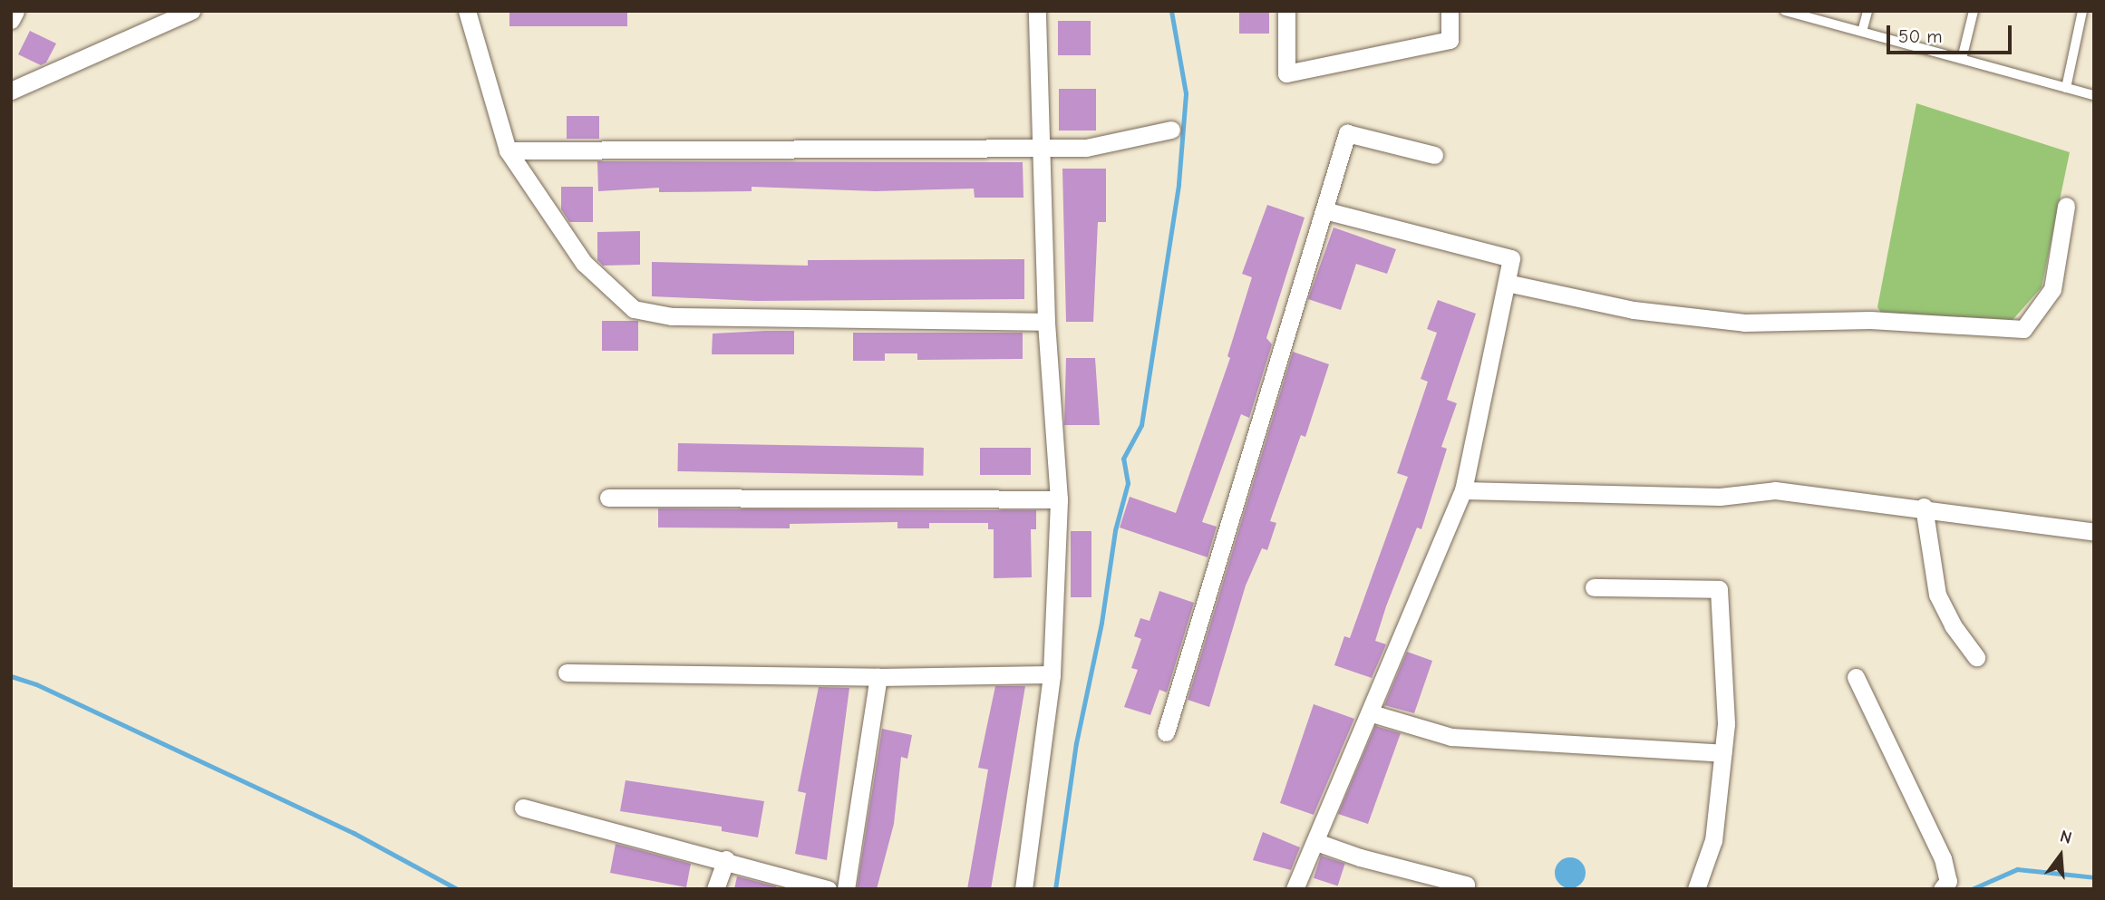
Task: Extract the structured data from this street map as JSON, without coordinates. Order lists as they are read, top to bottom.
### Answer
{
  "scale_bar": "50 m",
  "north": "top"
}
